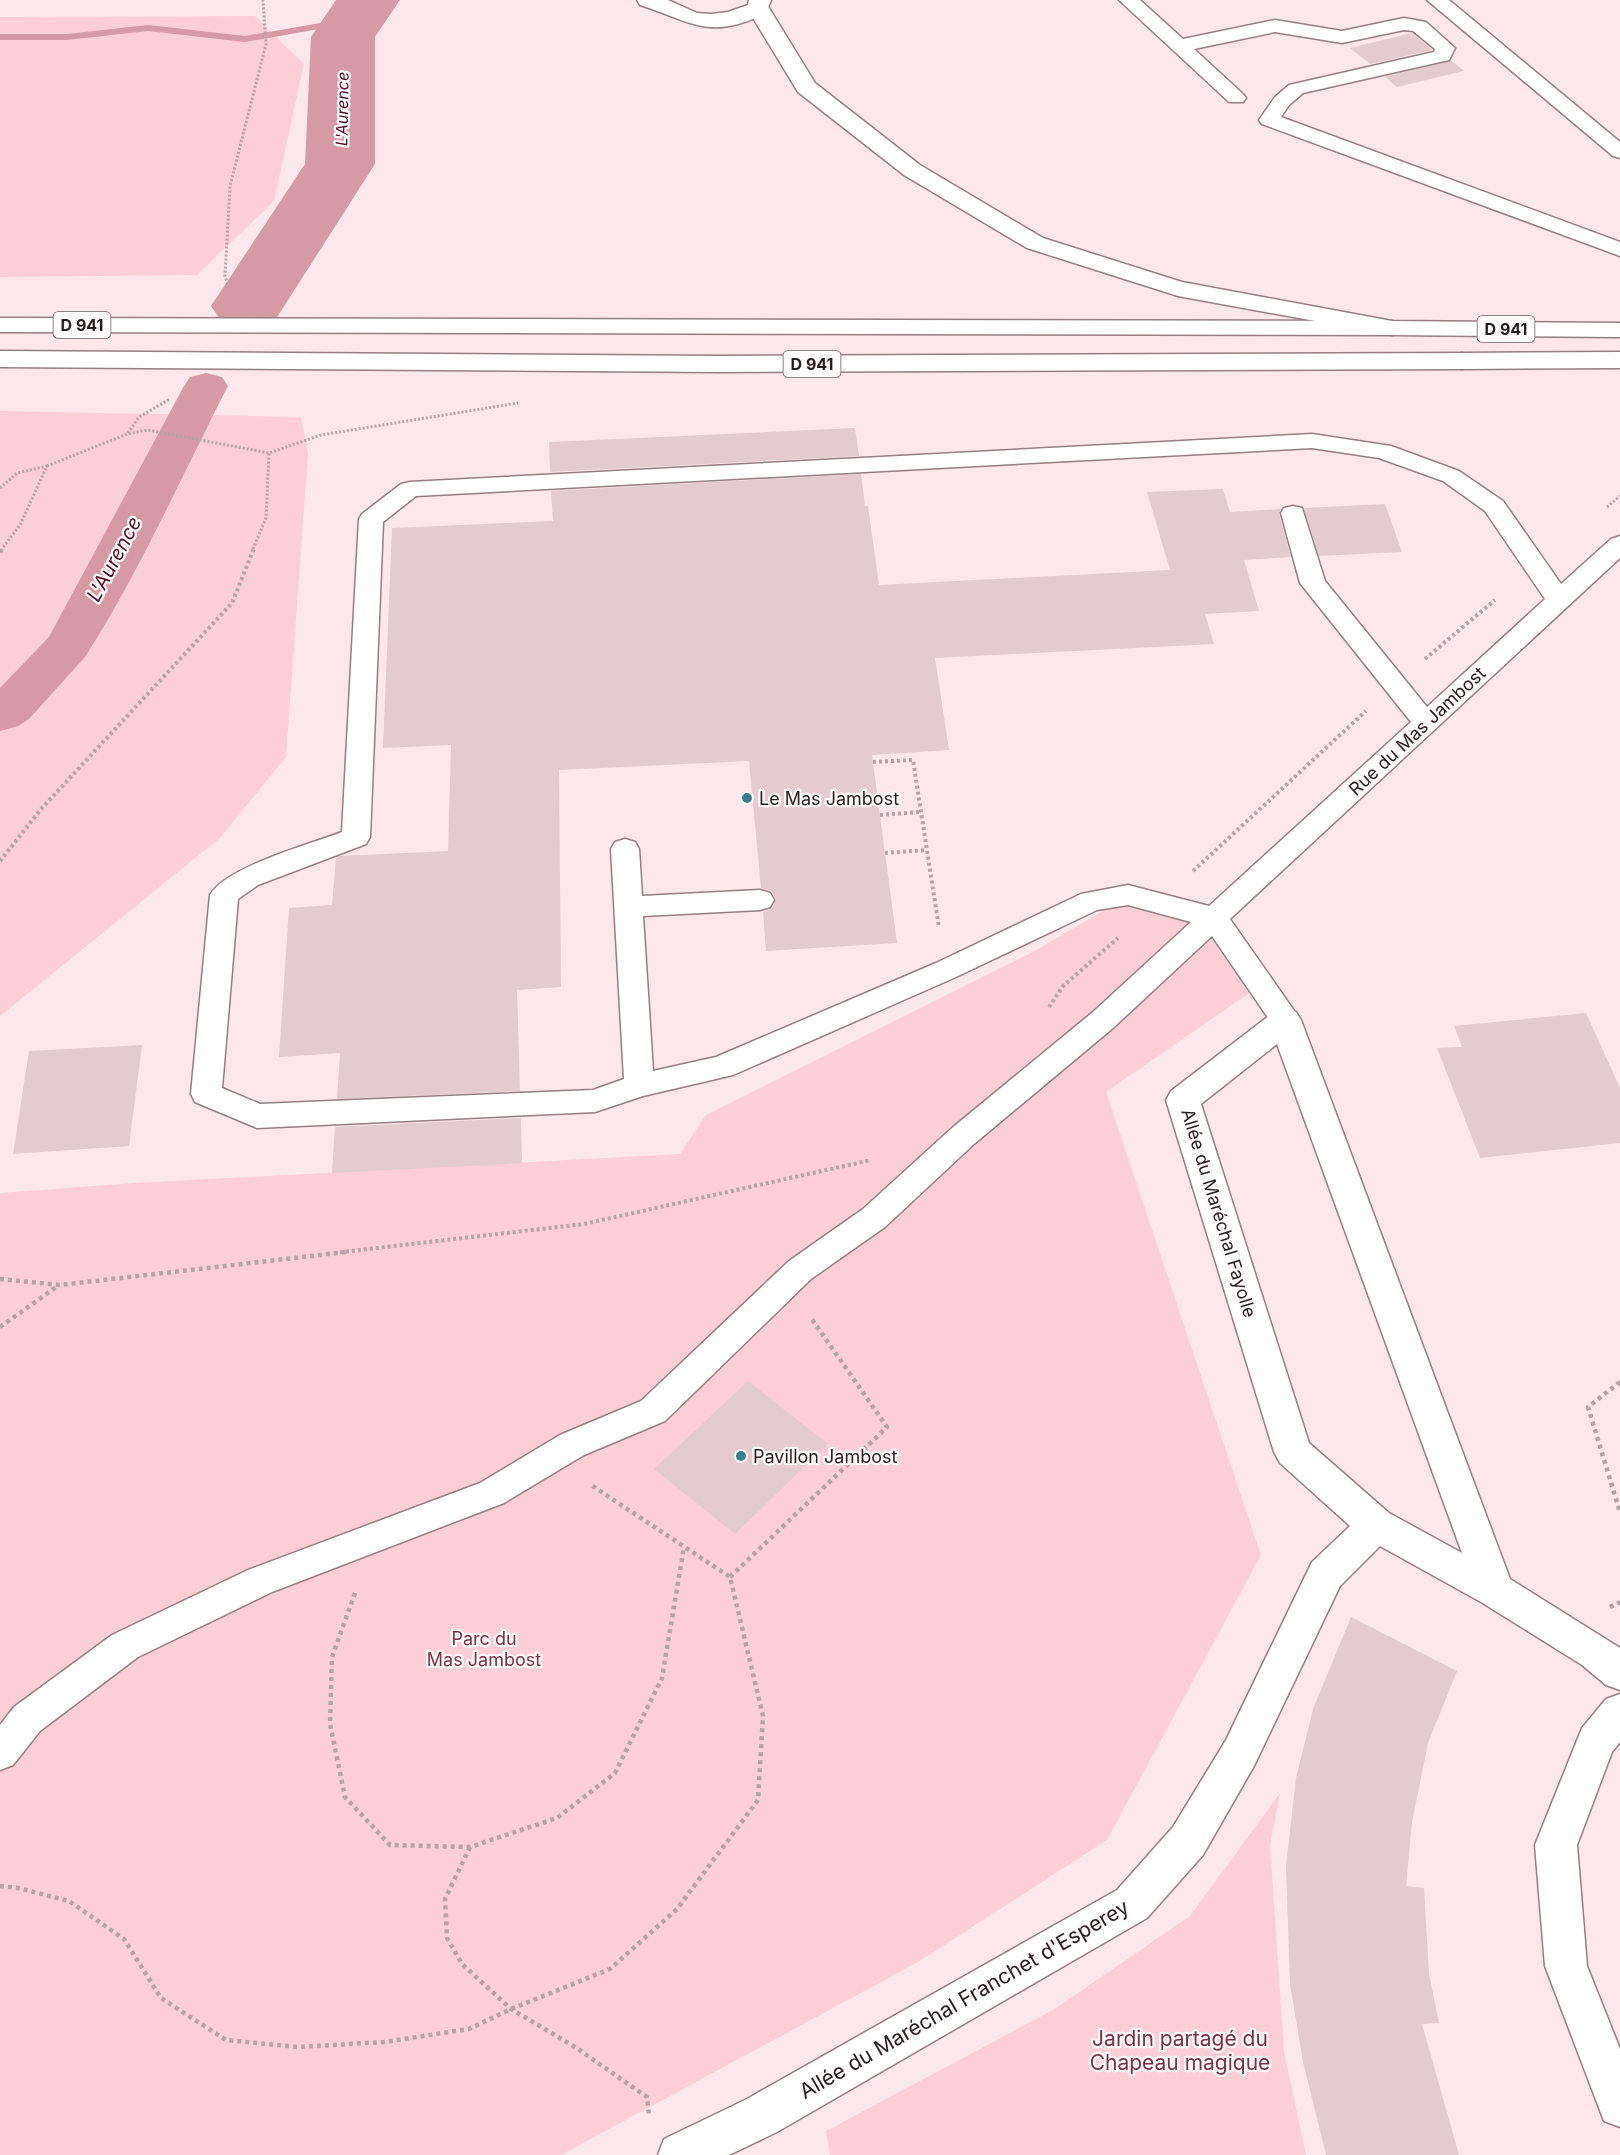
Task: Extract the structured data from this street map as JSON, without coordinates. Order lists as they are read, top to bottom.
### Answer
{
  "streets": {
    "main road": ["D 941", "Allée du Maréchal Fayolle", "Allée du Maréchal Franchet d'Esperey"],
    "lane": ["Rue du Mas Jambost"]
  },
  "crossings": [
    ["Allée du Maréchal Fayolle", "Allée du Maréchal Franchet d'Esperey"]
  ],
  "water": ["L'Aurence"],
  "parks": ["Parc du Mas Jambost", "Jardin partagé du Chapeau magique"],
  "places": ["Le Mas Jambost", "Pavillon Jambost"]
}
